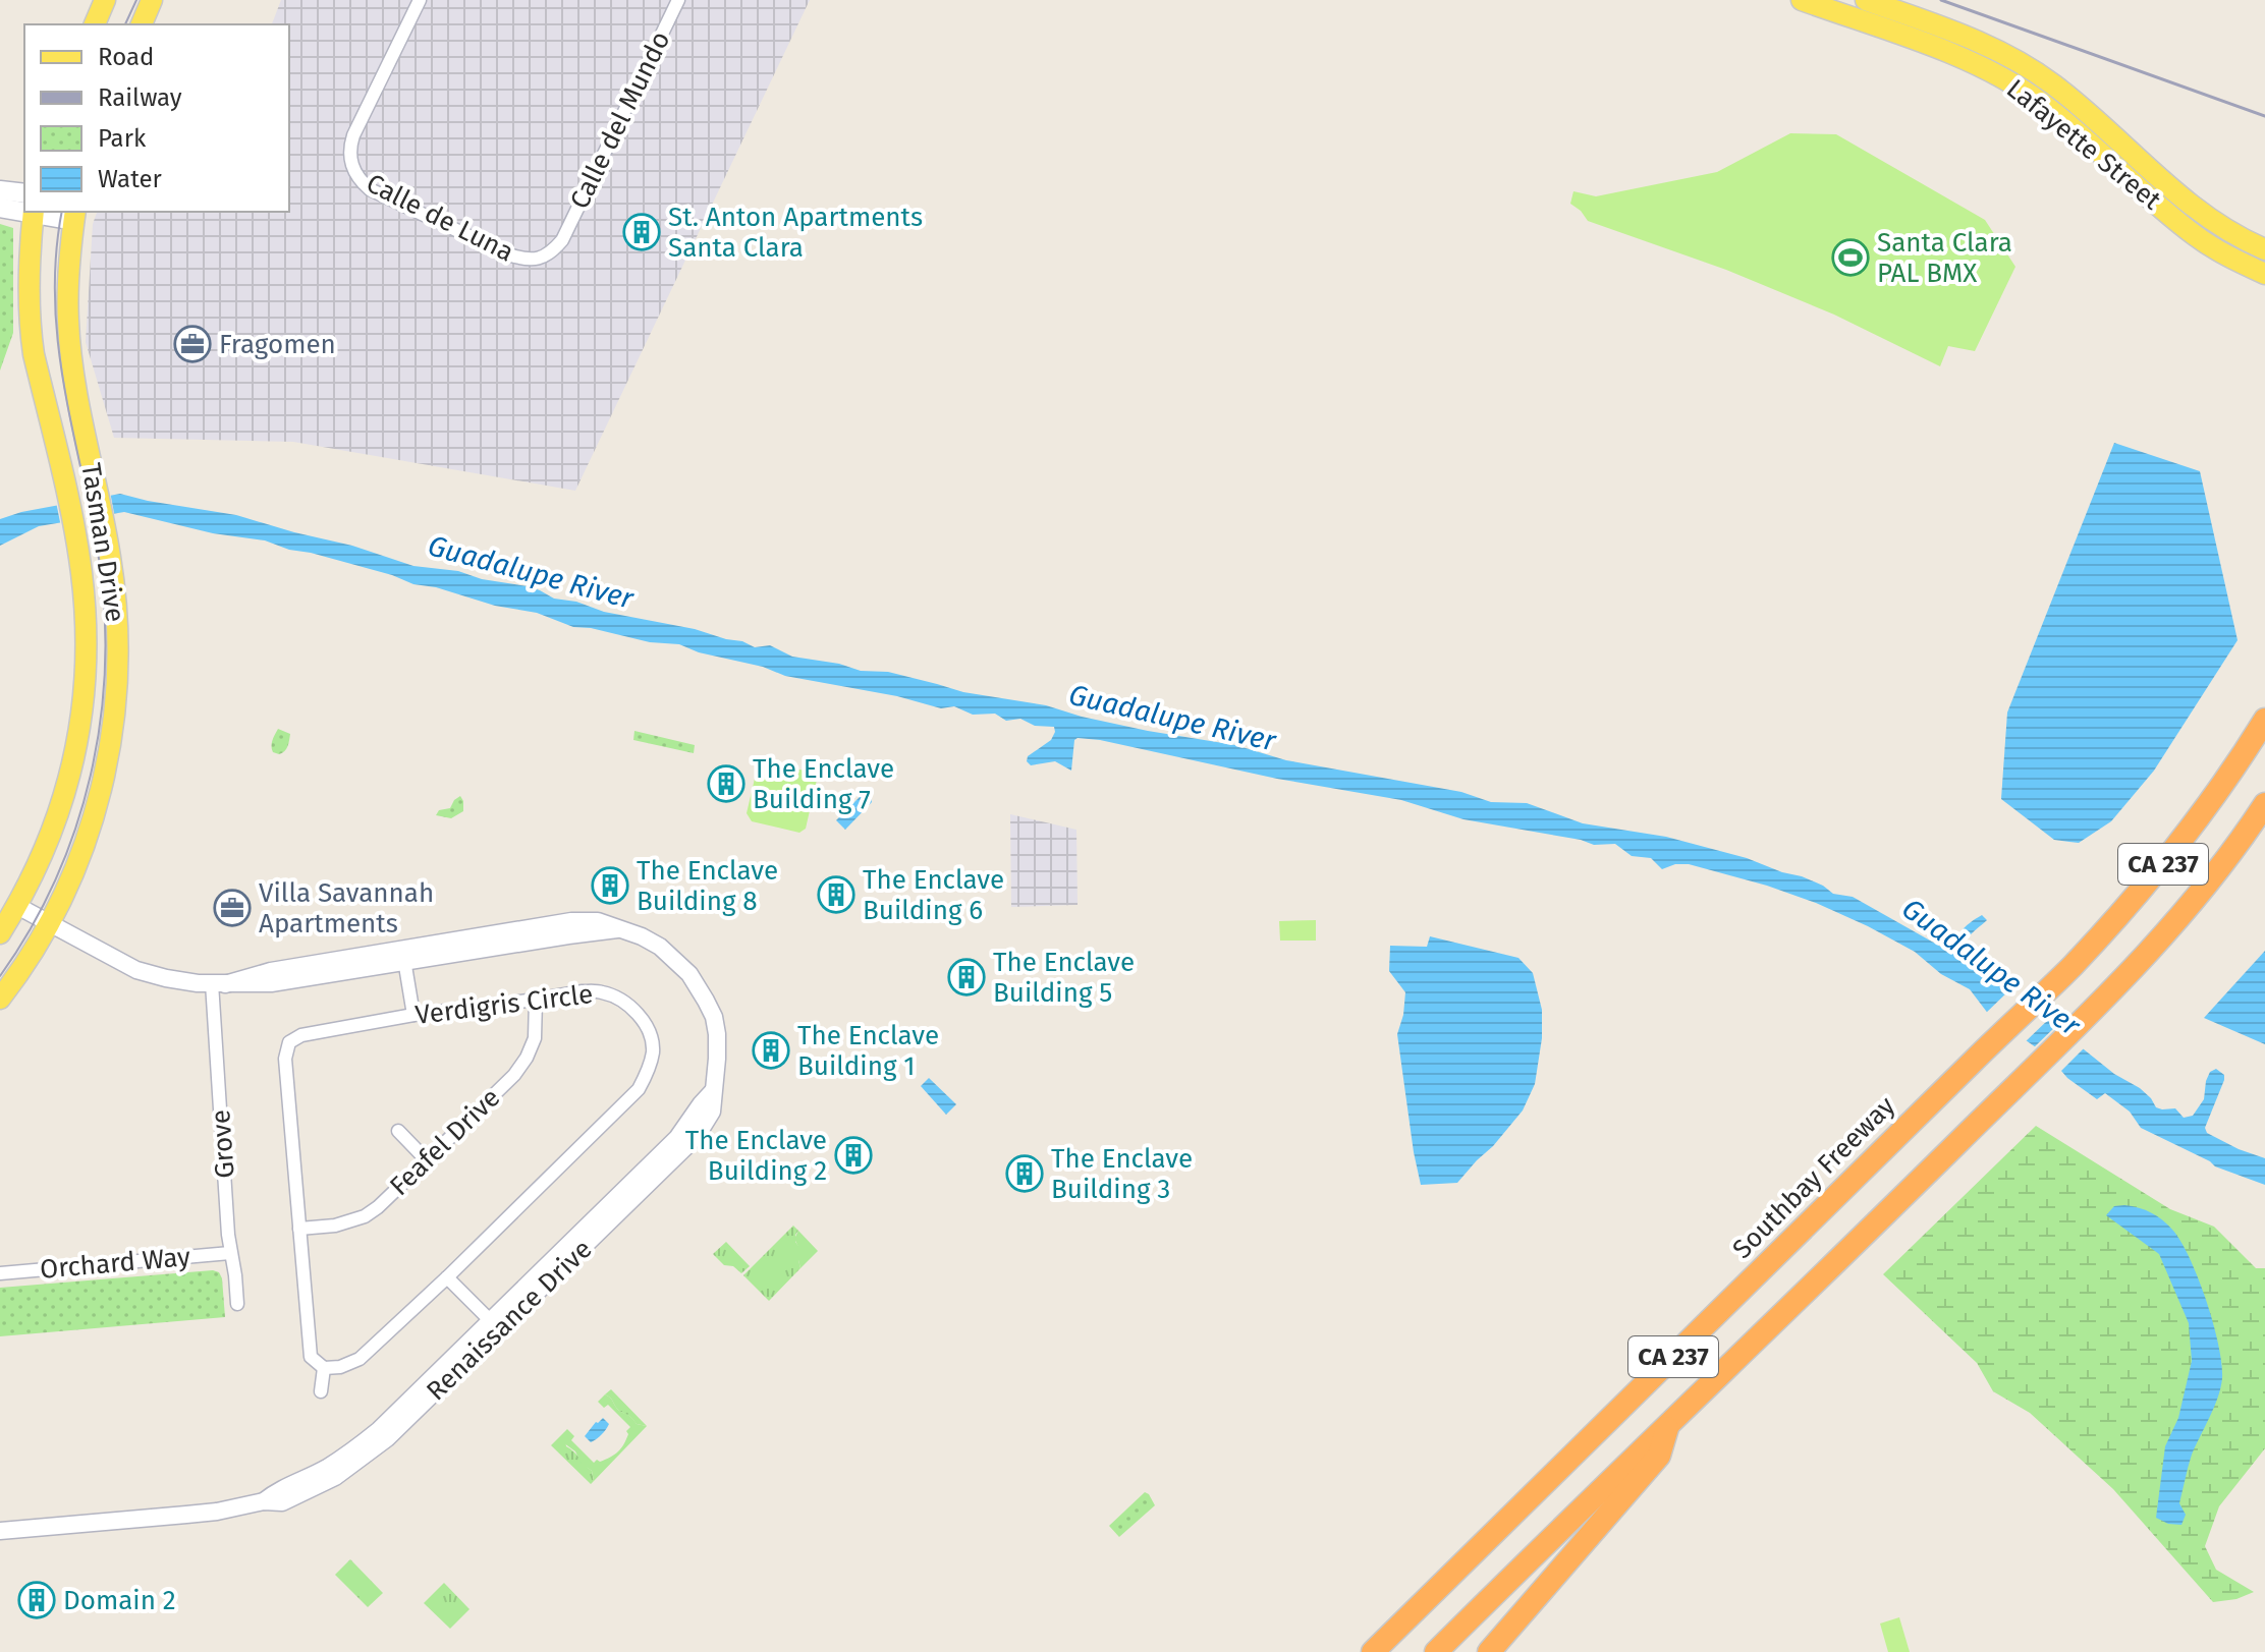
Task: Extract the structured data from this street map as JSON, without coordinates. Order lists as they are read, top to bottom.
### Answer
{
  "streets": {
    "highway": ["CA 237", "Southbay Freeway"],
    "main road": ["Lafayette Street", "Tasman Drive"],
    "street": [
      "Calle del Mundo",
      "Calle de Luna",
      "Verdigris Circle",
      "Feafel Drive",
      "Grove",
      "Orchard Way",
      "Renaissance Drive"
    ]
  },
  "crossings": [
    ["Calle del Mundo", "Calle de Luna"],
    ["Tasman Drive", "Renaissance Drive"],
    ["Verdigris Circle", "Feafel Drive"],
    ["Grove", "Orchard Way"],
    ["Grove", "Renaissance Drive"]
  ],
  "water": ["Guadalupe River"],
  "places": {
    "building": [
      "St. Anton Apartments Santa Clara",
      "The Enclave Building 7",
      "The Enclave Building 8",
      "The Enclave Building 6",
      "The Enclave Building 5",
      "The Enclave Building 1",
      "The Enclave Building 2",
      "The Enclave Building 3",
      "Domain 2"
    ],
    "sports": ["Santa Clara PAL BMX"],
    "office": ["Fragomen", "Villa Savannah Apartments"]
  },
  "legend": [
    "Road",
    "Railway",
    "Park",
    "Water"
  ]
}
